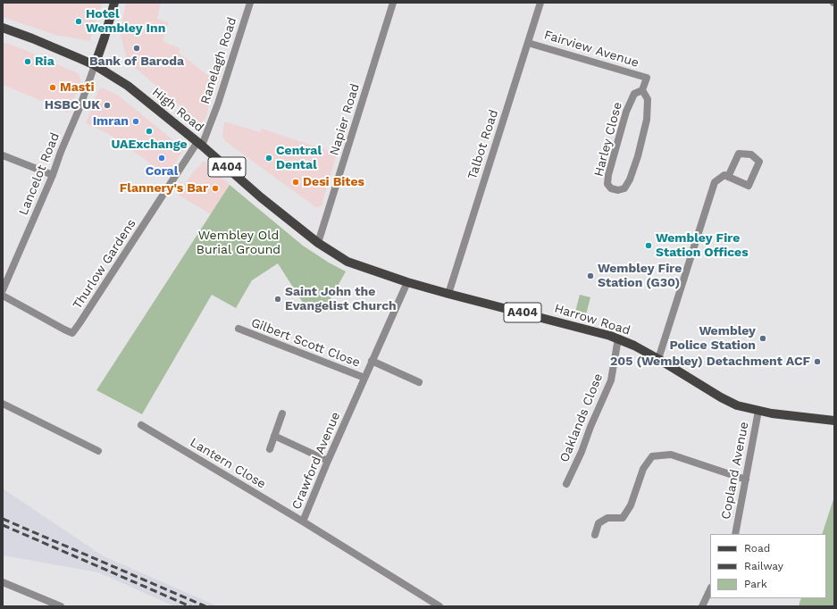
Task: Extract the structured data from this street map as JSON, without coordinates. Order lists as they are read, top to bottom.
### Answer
{
  "streets": {
    "main road": ["High Road", "A404", "Harrow Road"],
    "street": [
      "Fairview Avenue",
      "Ranelagh Road",
      "Napier Road",
      "Harley Close",
      "Talbot Road",
      "Lancelot Road",
      "Thurlow Gardens",
      "Gilbert Scott Close",
      "Oaklands Close",
      "Crawford Avenue",
      "Lantern Close",
      "Copland Avenue"
    ]
  },
  "crossings": [
    ["Fairview Avenue", "Harley Close"],
    ["Fairview Avenue", "Talbot Road"],
    ["Ranelagh Road", "High Road"],
    ["Ranelagh Road", "Thurlow Gardens"],
    ["High Road", "Napier Road"],
    ["High Road", "Lancelot Road"],
    ["High Road", "Thurlow Gardens"],
    ["High Road", "Harrow Road"],
    ["Napier Road", "Harrow Road"],
    ["Talbot Road", "Harrow Road"],
    ["Harrow Road", "Oaklands Close"],
    ["Harrow Road", "Crawford Avenue"],
    ["Harrow Road", "Copland Avenue"],
    ["Gilbert Scott Close", "Crawford Avenue"],
    ["Crawford Avenue", "Lantern Close"]
  ],
  "parks": ["Wembley Old Burial Ground"],
  "places": [
    "Hotel Wembley Inn",
    "Bank of Baroda",
    "Ria",
    "Masti",
    "HSBC UK",
    "Imran",
    "UAExchange",
    "Coral",
    "Central Dental",
    "Desi Bites",
    "Flannery's Bar",
    "Wembley Fire Station Offices",
    "Wembley Fire Station (G30)",
    "Saint John the Evangelist Church",
    "Wembley Police Station",
    "205 (Wembley) Detachment ACF"
  ],
  "legend": ["Road", "Railway", "Park"]
}
